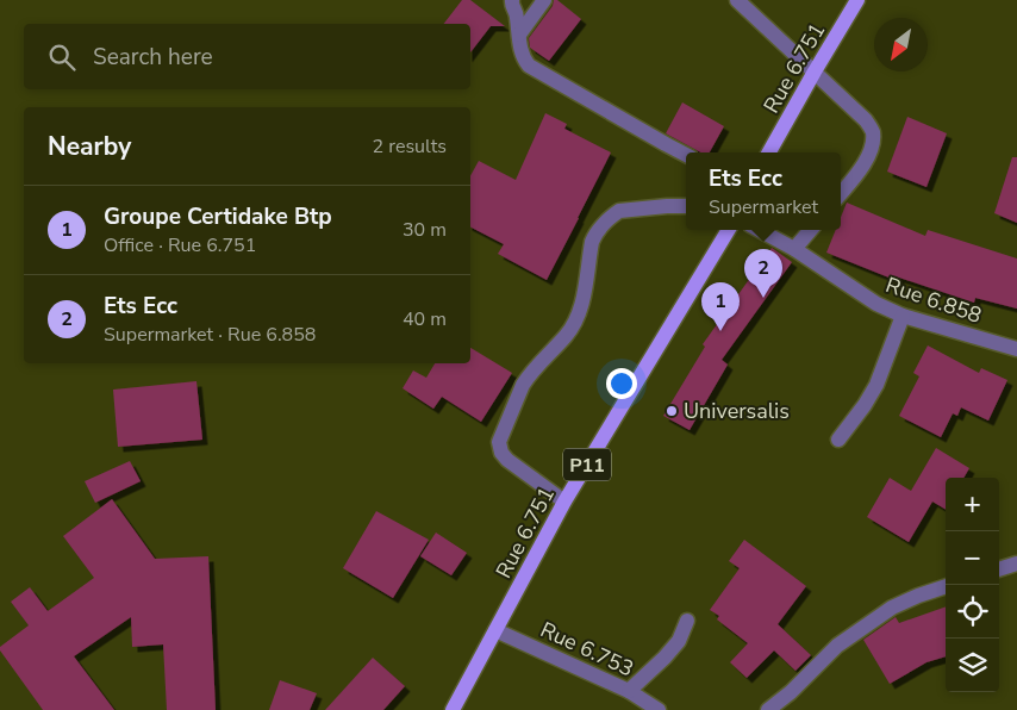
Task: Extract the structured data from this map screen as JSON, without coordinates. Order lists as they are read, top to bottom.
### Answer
{
  "streets": {
    "main road": ["Rue 6.751", "P11"],
    "street": ["Rue 6.858", "Rue 6.753"]
  },
  "crossings": [
    ["Rue 6.751", "Rue 6.753"]
  ],
  "places": ["Universalis"],
  "north": "bottom left",
  "page": {
    "search": "Search here",
    "heading": ["Nearby", "2 results"],
    "popup": ["Ets Ecc", "Supermarket"],
    "list": [
      {
        "mark": "1",
        "name": "Groupe Certidake Btp",
        "note": "Office · Rue 6.751",
        "value": "30 m"
      },
      {
        "mark": "2",
        "name": "Ets Ecc",
        "note": "Supermarket · Rue 6.858",
        "value": "40 m"
      }
    ],
    "pins": ["2", "1"],
    "map_buttons": ["+", "−"]
  }
}
